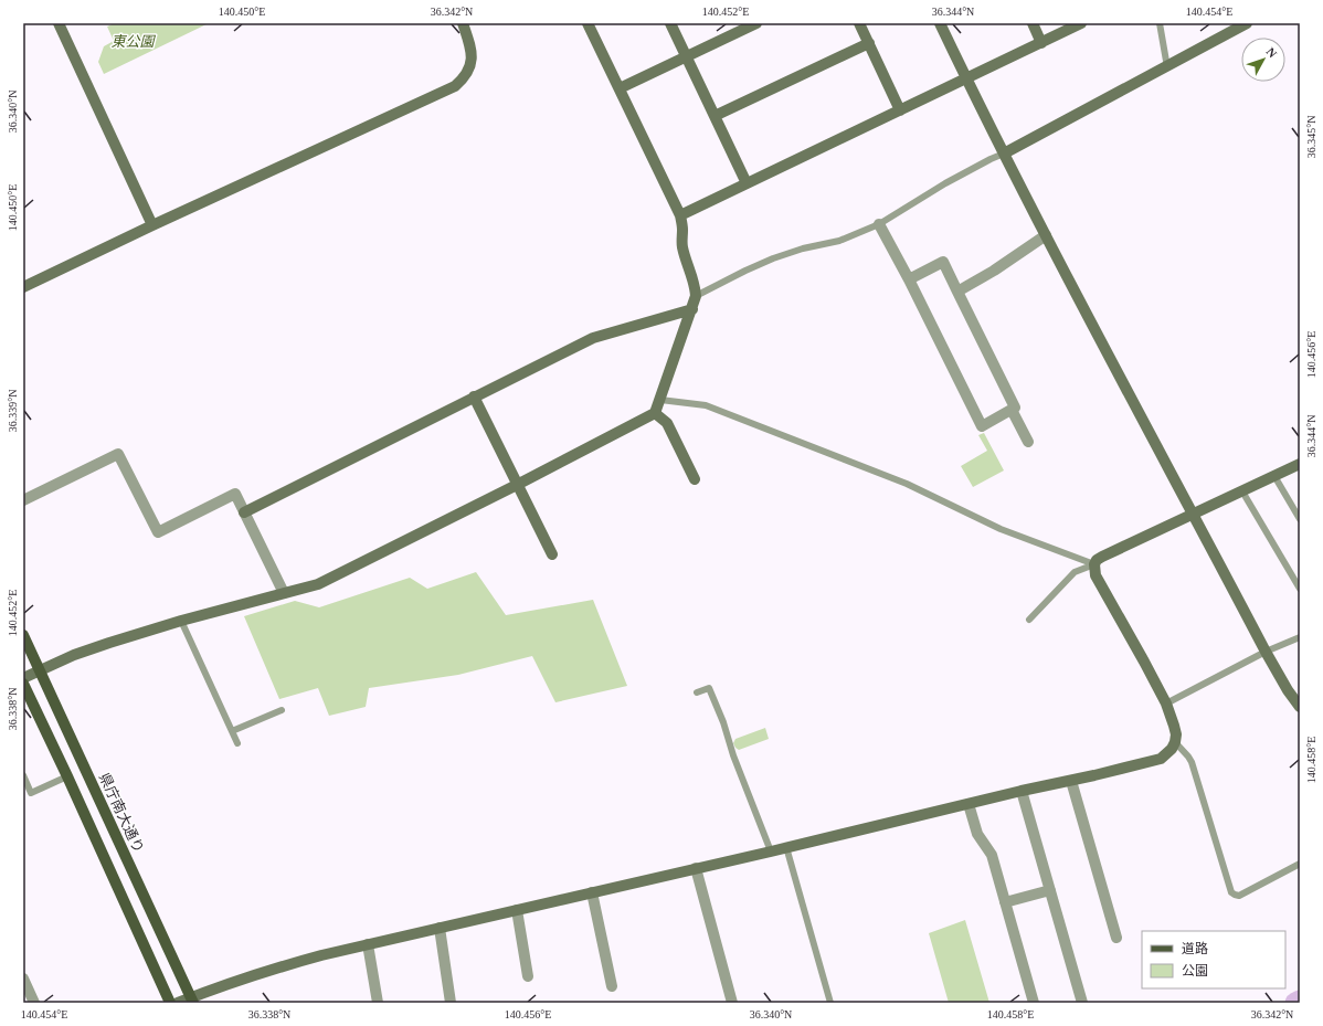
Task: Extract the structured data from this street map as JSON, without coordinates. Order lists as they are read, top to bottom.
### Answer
{
  "streets": {
    "main road": ["県庁南大通り"]
  },
  "parks": ["東公園"],
  "legend": ["道路", "公園"],
  "north": "top right",
  "coordinates": [
    "140.450°E",
    "36.342°N",
    "140.452°E",
    "36.344°N",
    "140.454°E",
    "36.340°N",
    "36.345°N",
    "140.456°E",
    "36.339°N",
    "36.338°N",
    "140.458°E"
  ]
}
